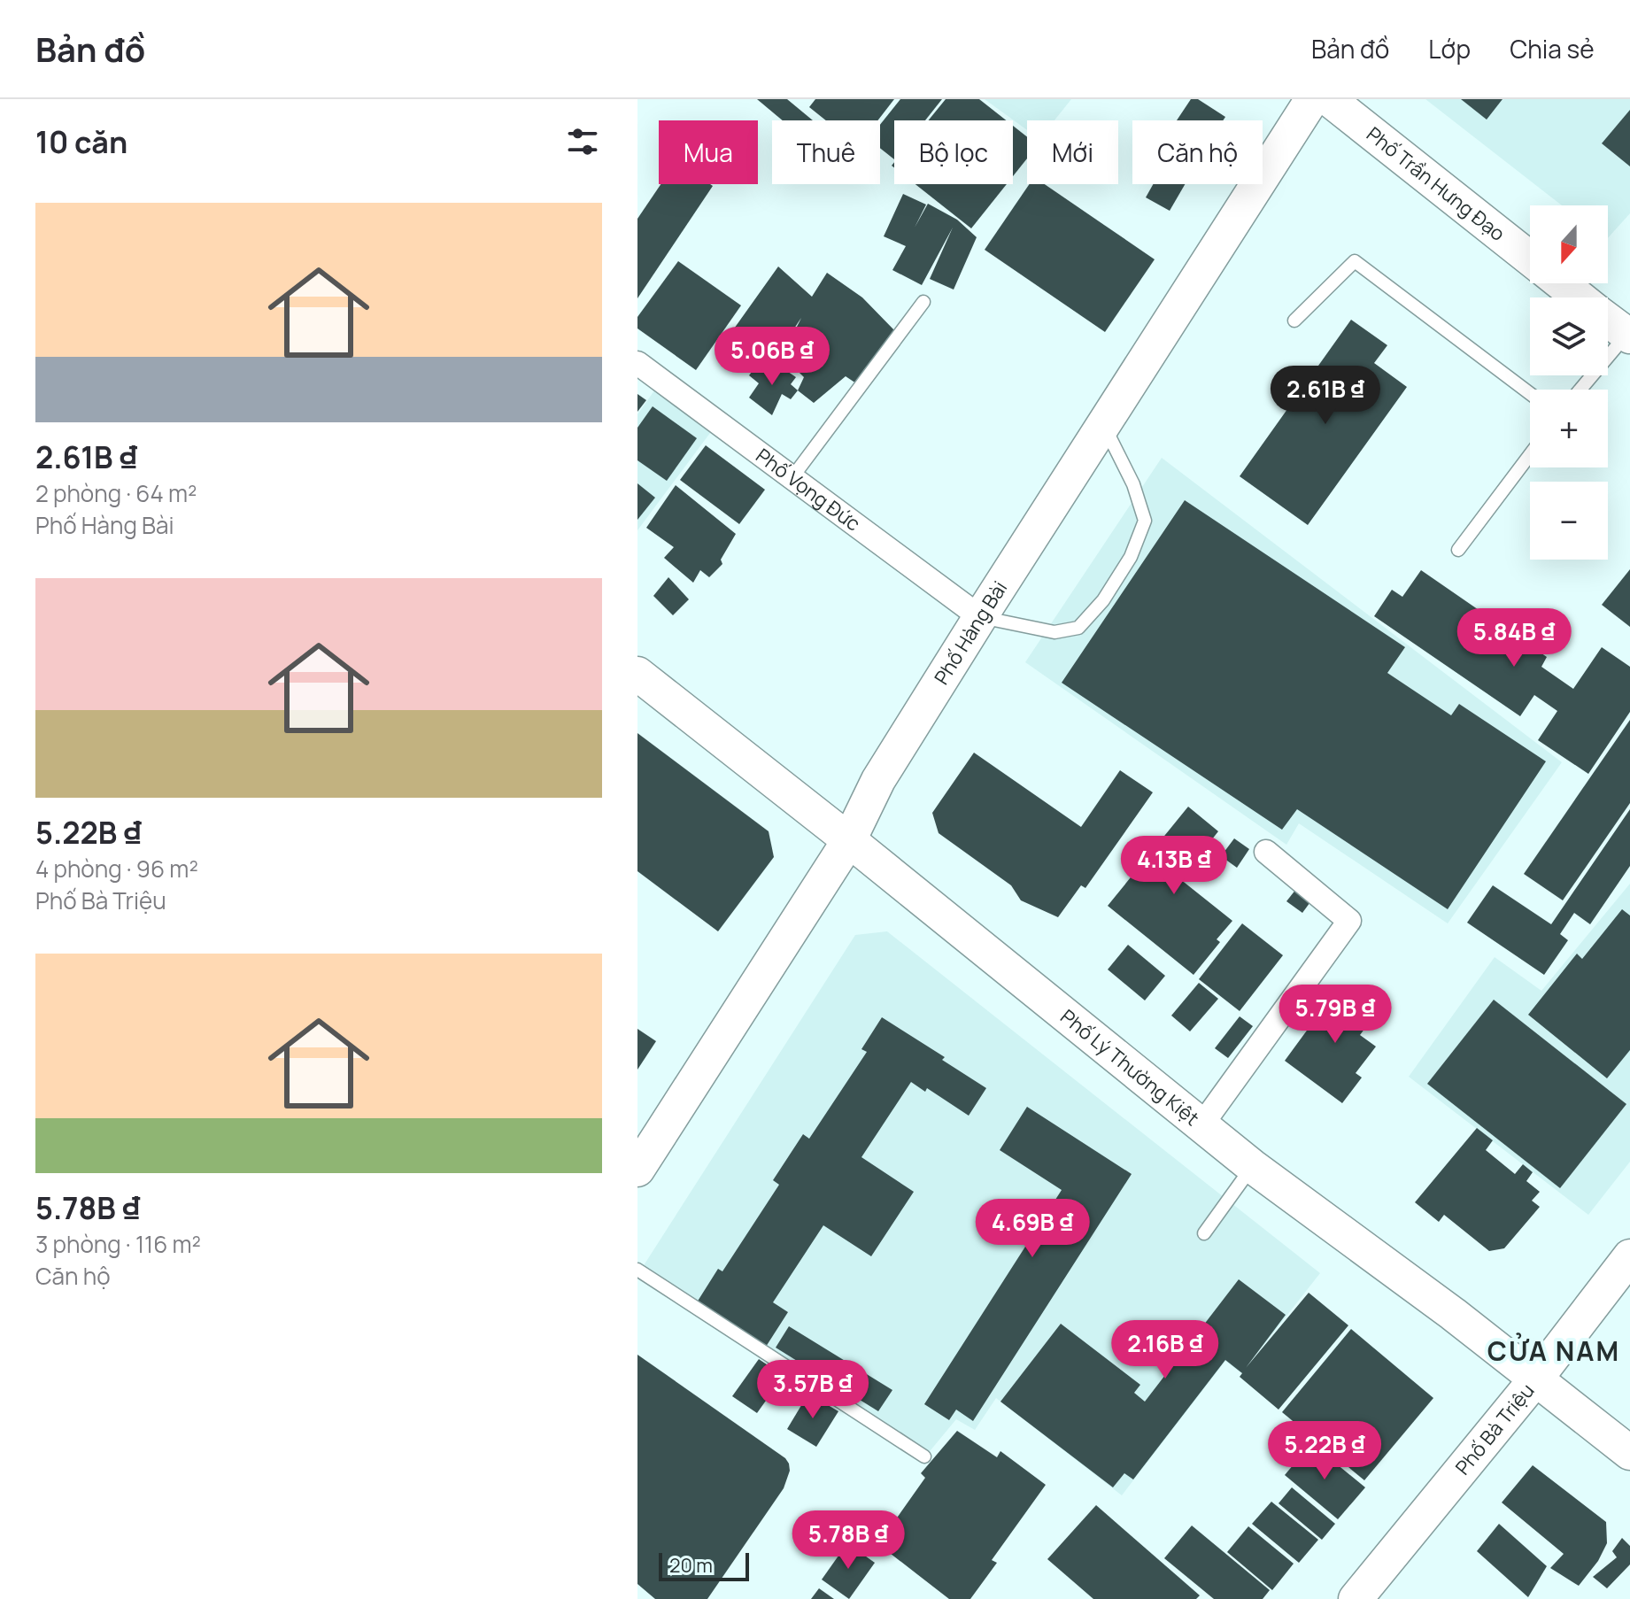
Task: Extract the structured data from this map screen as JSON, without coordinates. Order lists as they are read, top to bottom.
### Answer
{
  "streets": {
    "main road": [
      "Phố Trần Hưng Đạo",
      "Phố Hàng Bài",
      "Phố Lý Thường Kiệt",
      "Phố Bà Triệu"
    ],
    "street": ["Phố Vọng Đức"]
  },
  "crossings": [
    ["Phố Vọng Đức", "Phố Hàng Bài"],
    ["Phố Hàng Bài", "Phố Lý Thường Kiệt"],
    ["Phố Lý Thường Kiệt", "Phố Bà Triệu"]
  ],
  "districts": ["CỬA NAM"],
  "scale_bar": "20 m",
  "north": "bottom",
  "page": {
    "header": "Bản đồ",
    "nav": ["Bản đồ", "Lớp", "Chia sẻ"],
    "heading": "10 căn",
    "chip": [
      "Mua",
      "Thuê",
      "Bộ lọc",
      "Mới",
      "Căn hộ"
    ],
    "list": [
      {
        "name": "2.61B ₫",
        "note": "2 phòng · 64 m² · Phố Hàng Bài"
      },
      {
        "name": "5.22B ₫",
        "note": "4 phòng · 96 m² · Phố Bà Triệu"
      },
      {
        "name": "5.78B ₫",
        "note": "3 phòng · 116 m² · Căn hộ"
      }
    ],
    "map_buttons": ["+", "−"],
    "price": [
      "5.06B ₫",
      "2.61B ₫",
      "5.84B ₫",
      "4.13B ₫",
      "5.79B ₫",
      "4.69B ₫",
      "2.16B ₫",
      "3.57B ₫",
      "5.22B ₫",
      "5.78B ₫"
    ],
    "scale": "20 m"
  }
}
